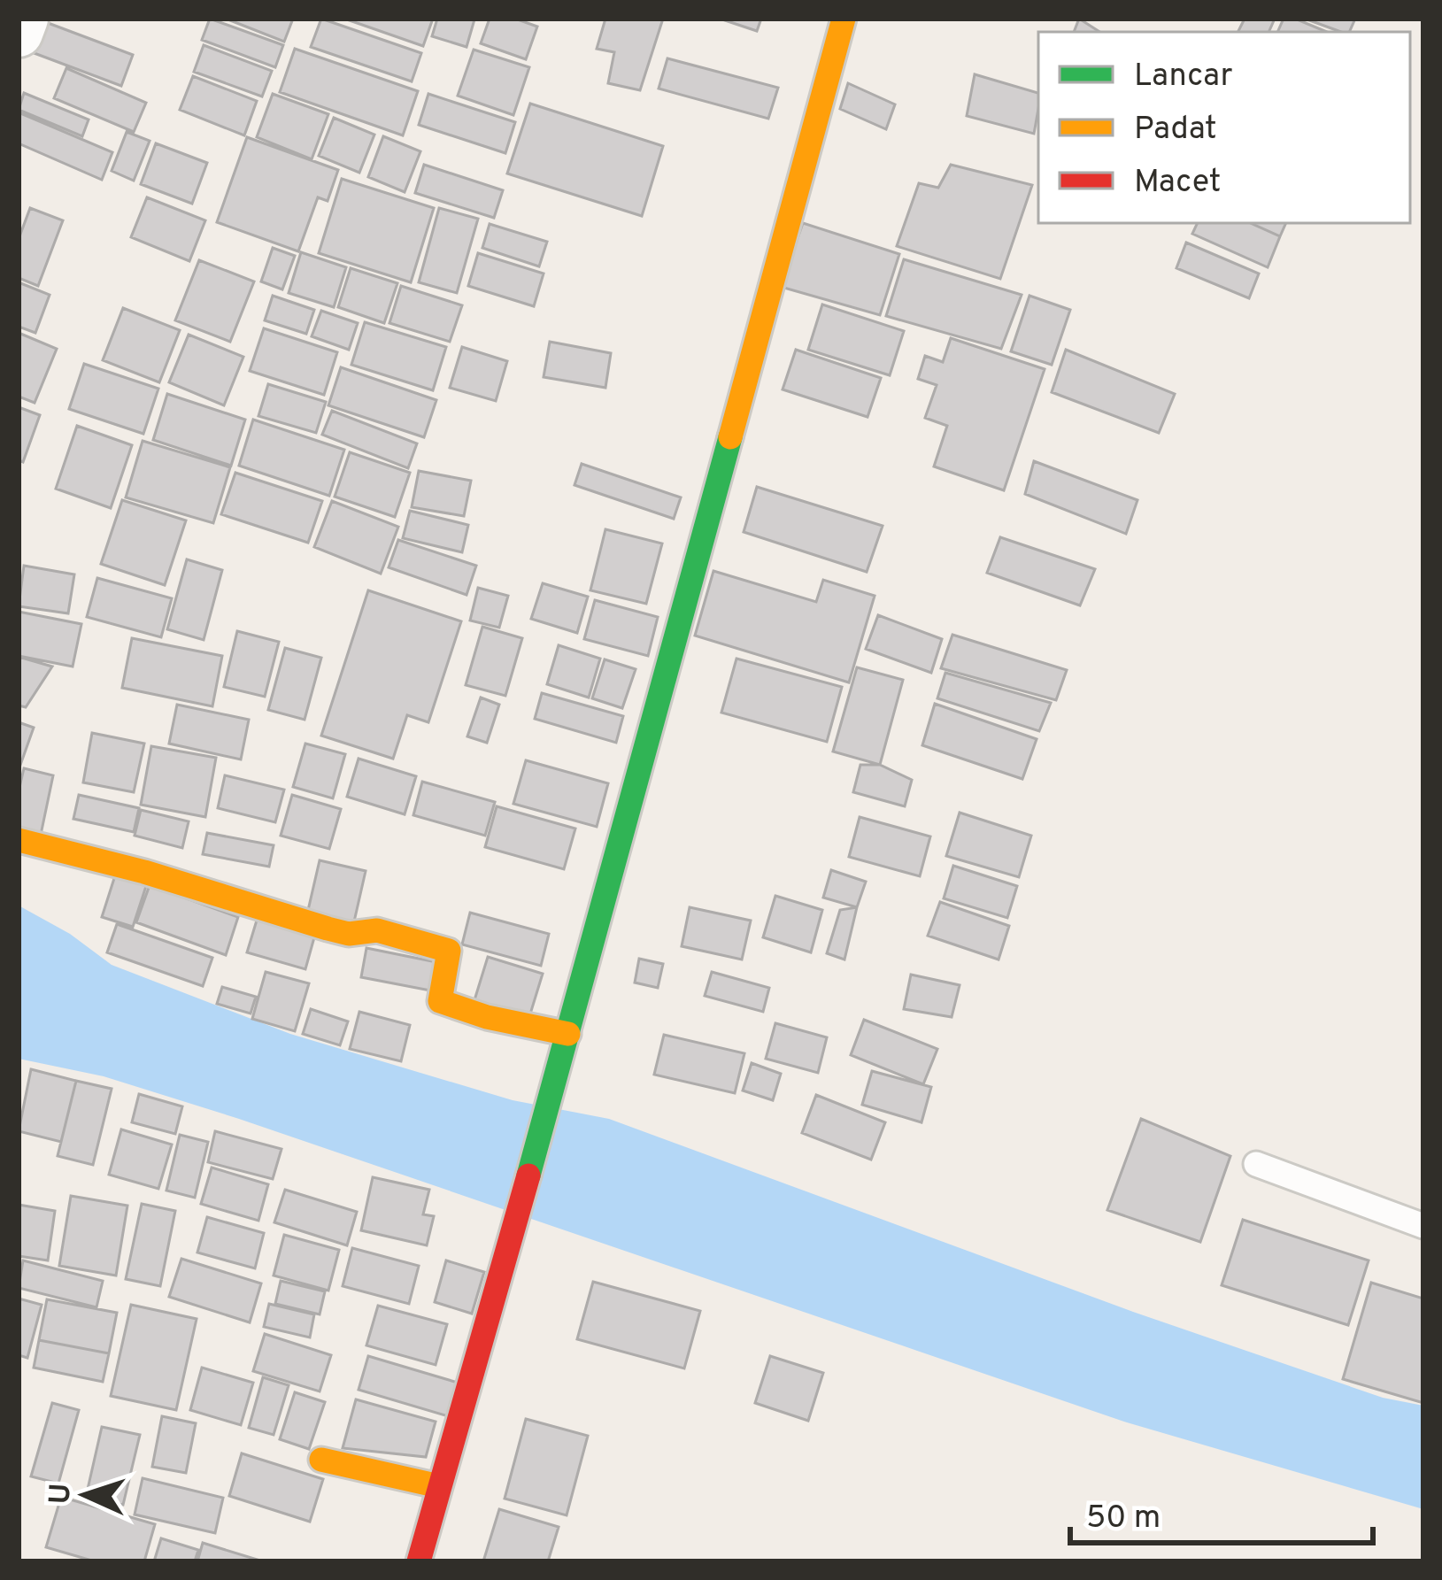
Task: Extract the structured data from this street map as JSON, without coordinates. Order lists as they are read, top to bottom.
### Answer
{
  "legend": ["Lancar", "Padat", "Macet"],
  "scale_bar": "50 m",
  "north": "left"
}
